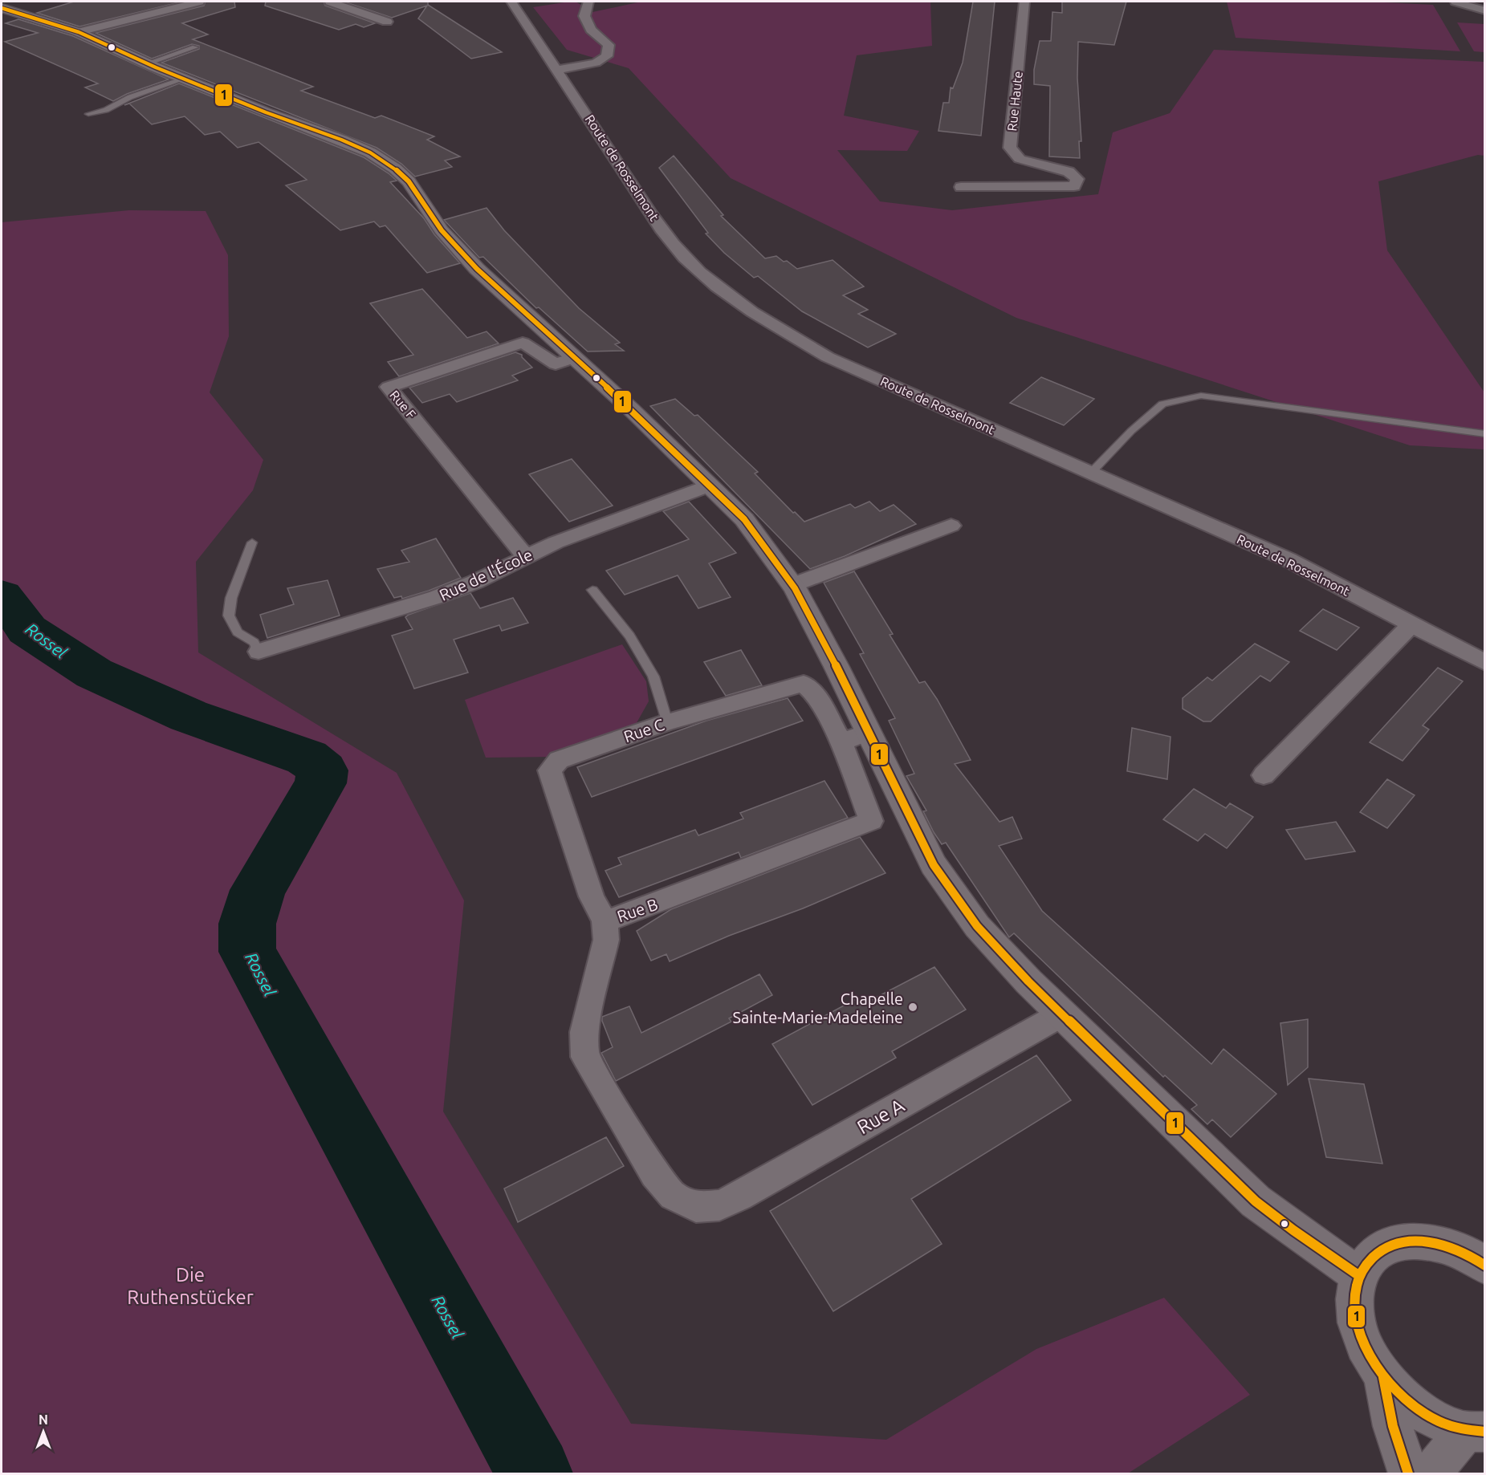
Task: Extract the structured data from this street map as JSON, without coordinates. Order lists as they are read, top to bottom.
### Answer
{
  "streets": {
    "street": [
      "Rue Haute",
      "Route de Rosselmont",
      "Rue F",
      "Rue de l'École",
      "Rue C",
      "Rue B",
      "Rue A"
    ]
  },
  "crossings": [
    ["Rue F", "Rue de l'École"],
    ["Rue C", "Rue B"],
    ["Rue B", "Rue A"]
  ],
  "water": ["Rossel"],
  "parks": ["Die Ruthenstücker"],
  "places": ["Chapelle Sainte-Marie-Madeleine"],
  "lines": ["transit line 1"],
  "north": "top"
}
